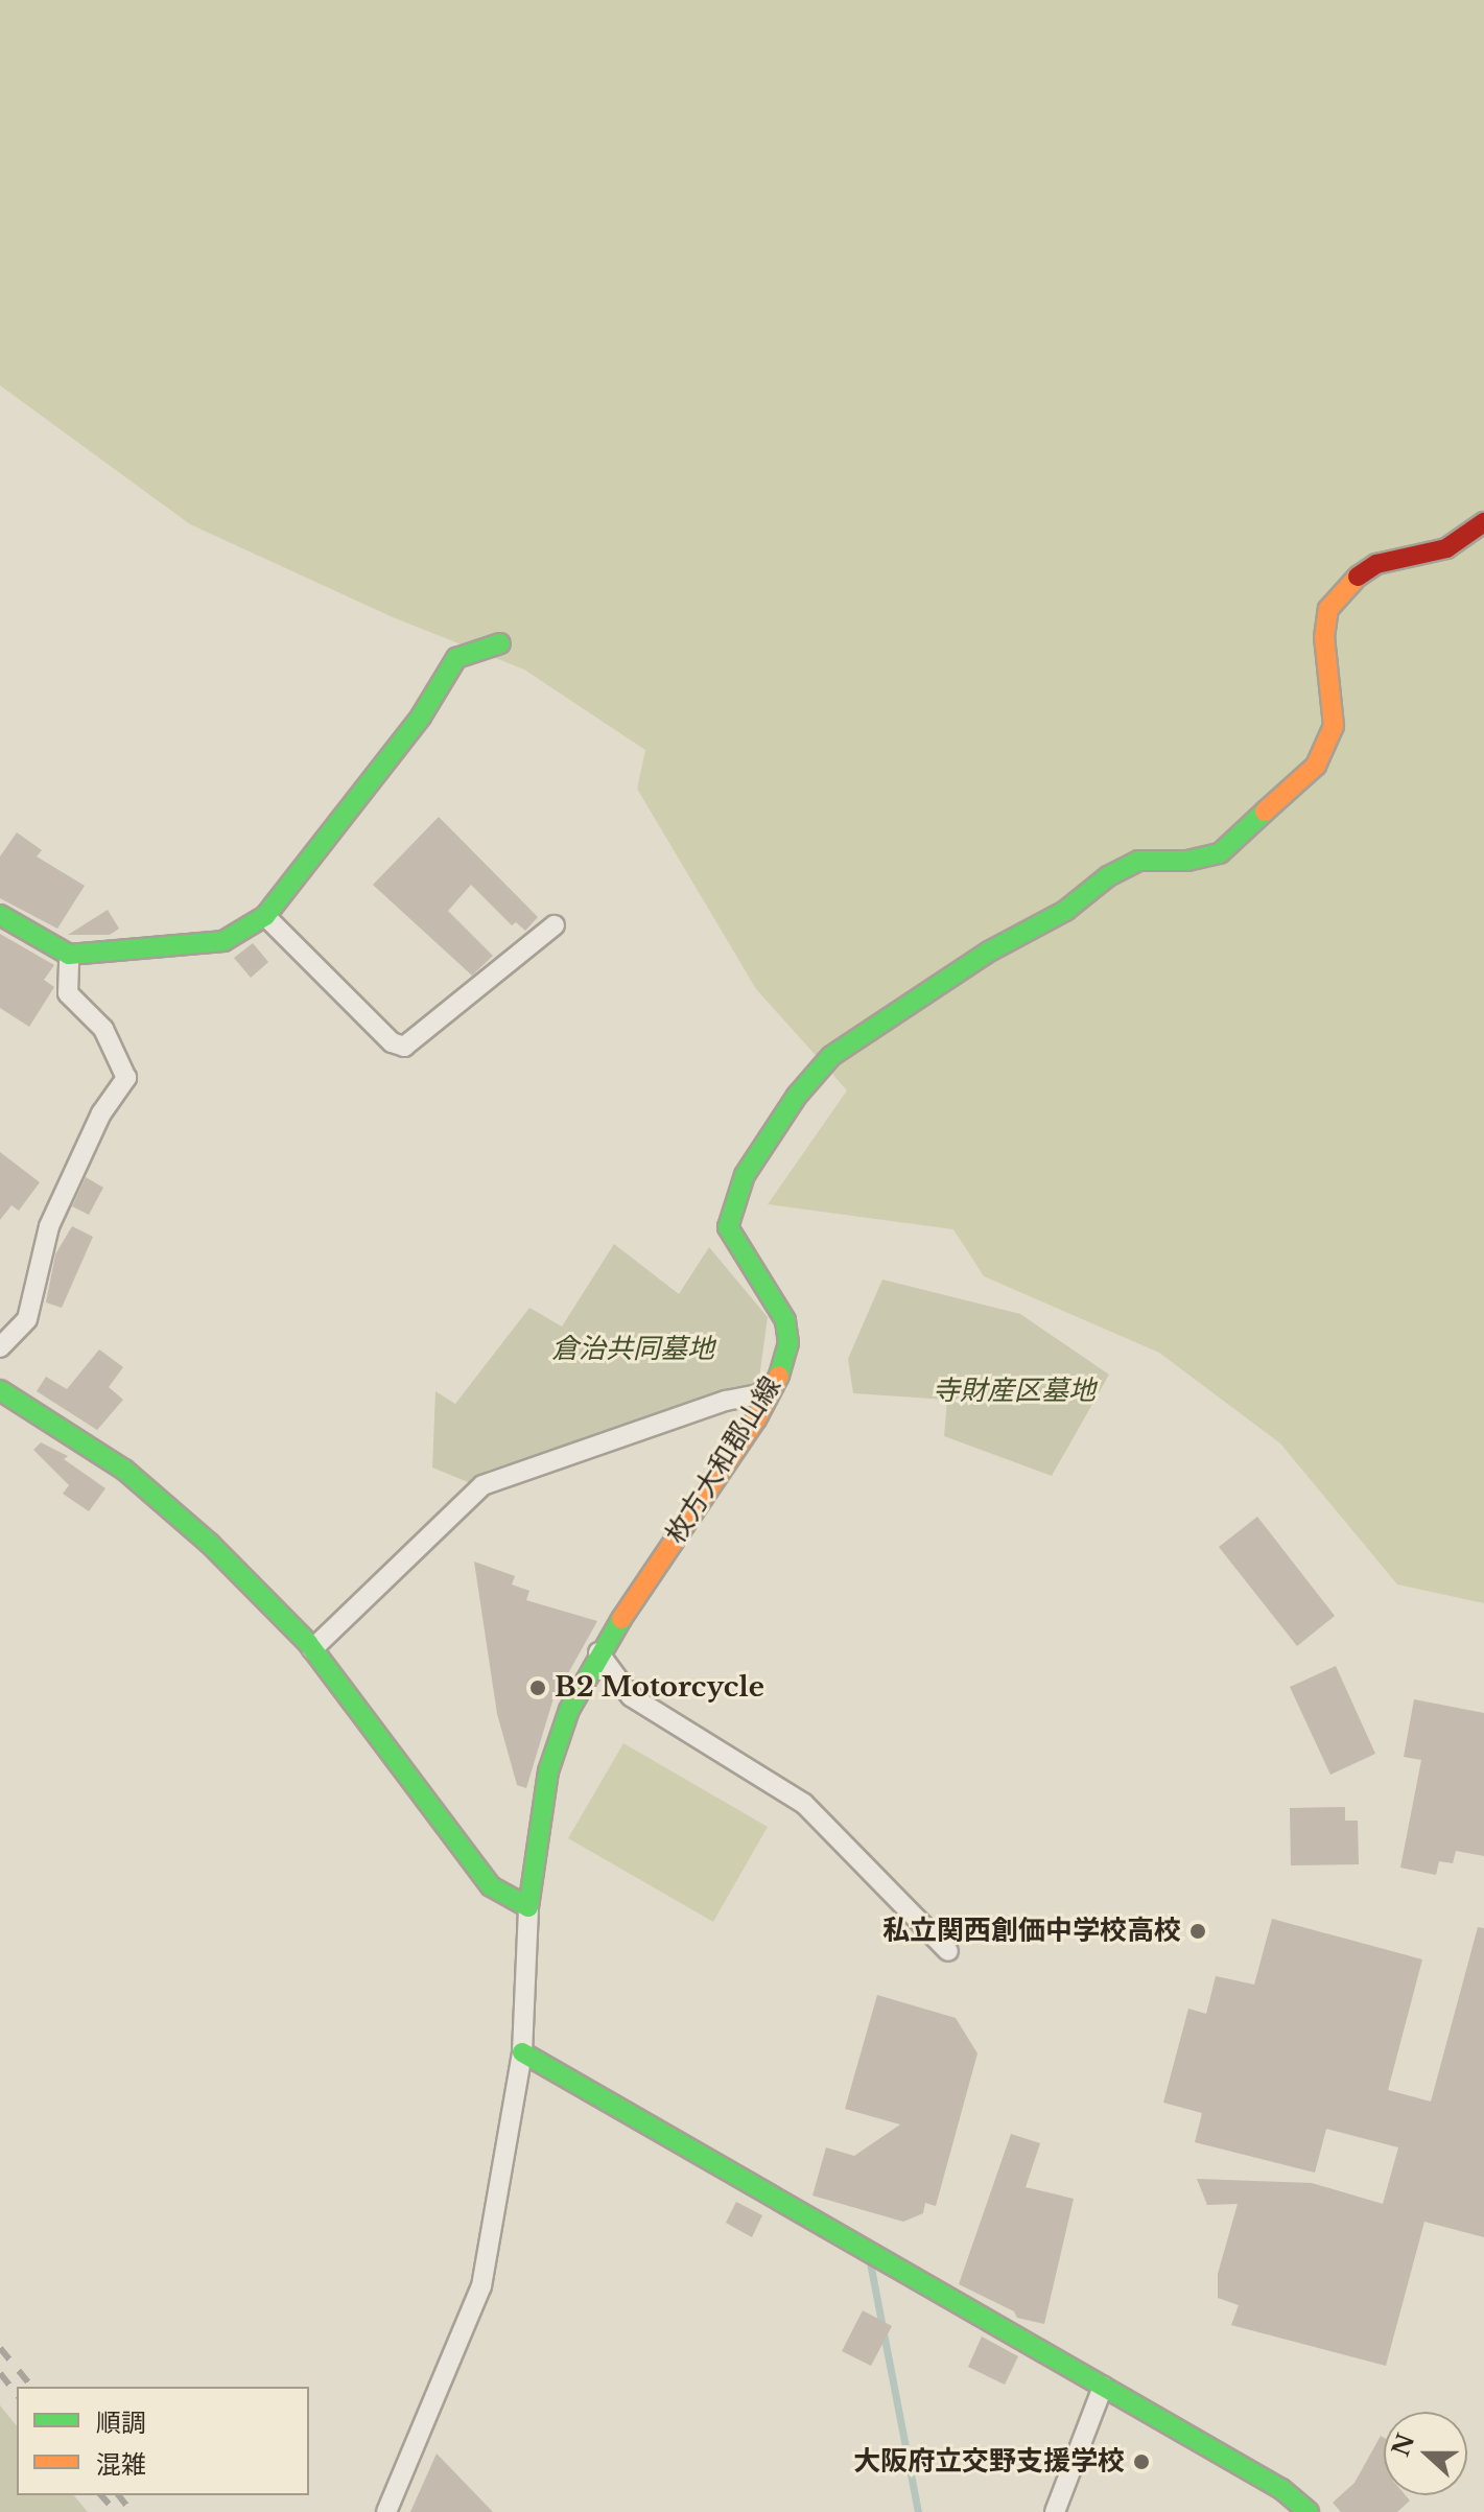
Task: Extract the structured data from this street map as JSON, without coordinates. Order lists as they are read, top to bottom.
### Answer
{
  "streets": {
    "main road": ["枚方大和郡山線"]
  },
  "parks": ["倉治共同墓地", "寺財産区墓地"],
  "places": ["B2 Motorcycle", "私立関西創価中学校高校", "大阪府立交野支援学校"],
  "legend": ["順調", "混雑"],
  "north": "left"
}
